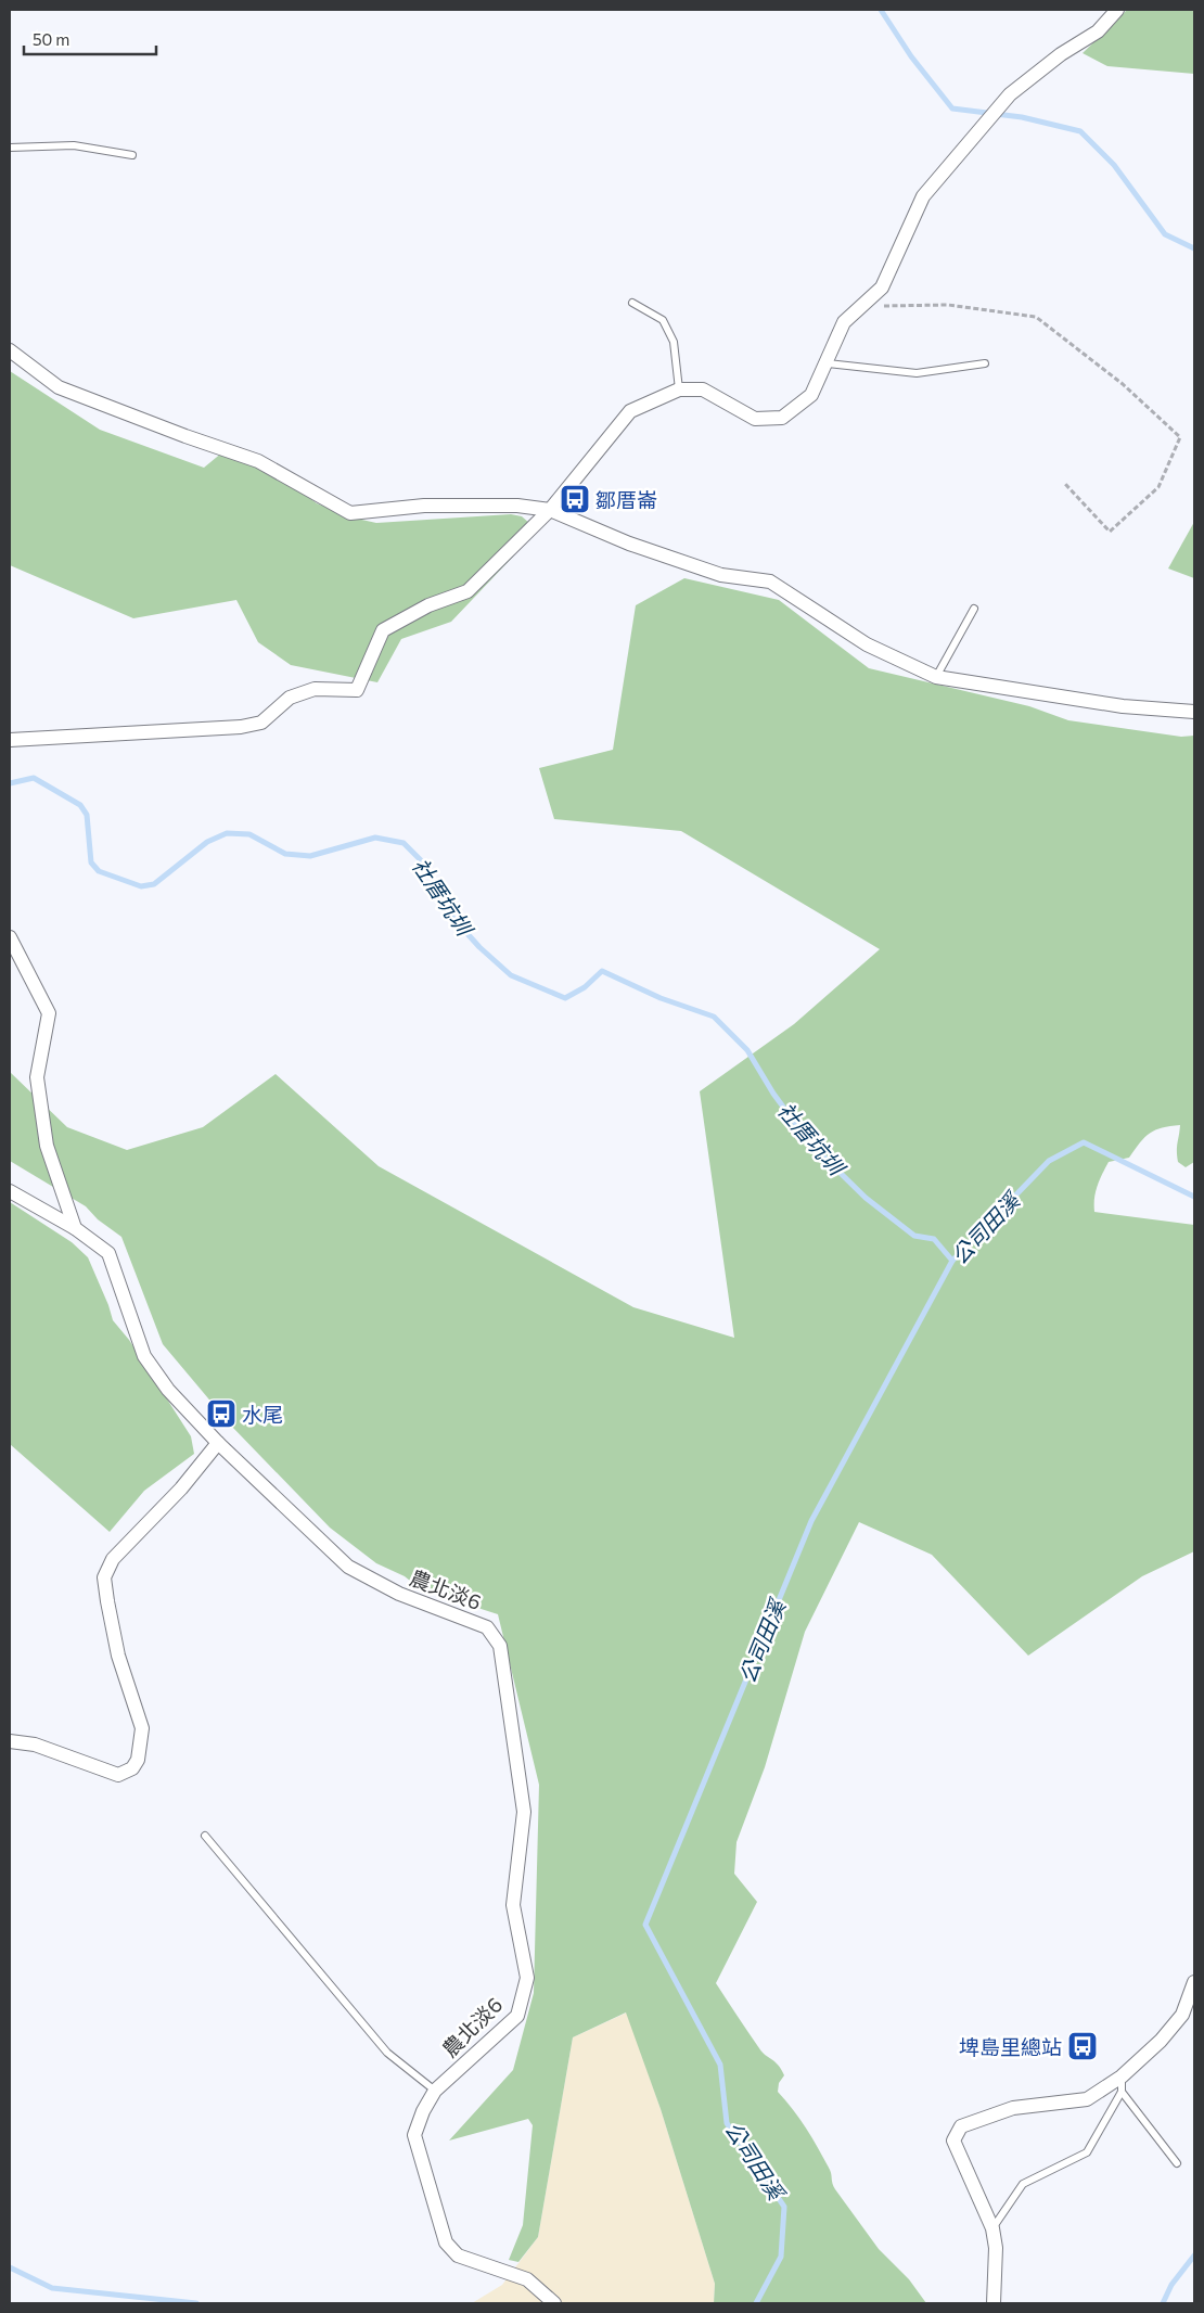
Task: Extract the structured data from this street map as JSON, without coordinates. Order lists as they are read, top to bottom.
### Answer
{
  "streets": {
    "street": ["農北淡6"]
  },
  "water": ["社厝坑圳", "公司田溪"],
  "places": {
    "bus stop": ["鄒厝崙", "水尾", "埤島里總站"]
  },
  "scale_bar": "50 m"
}
